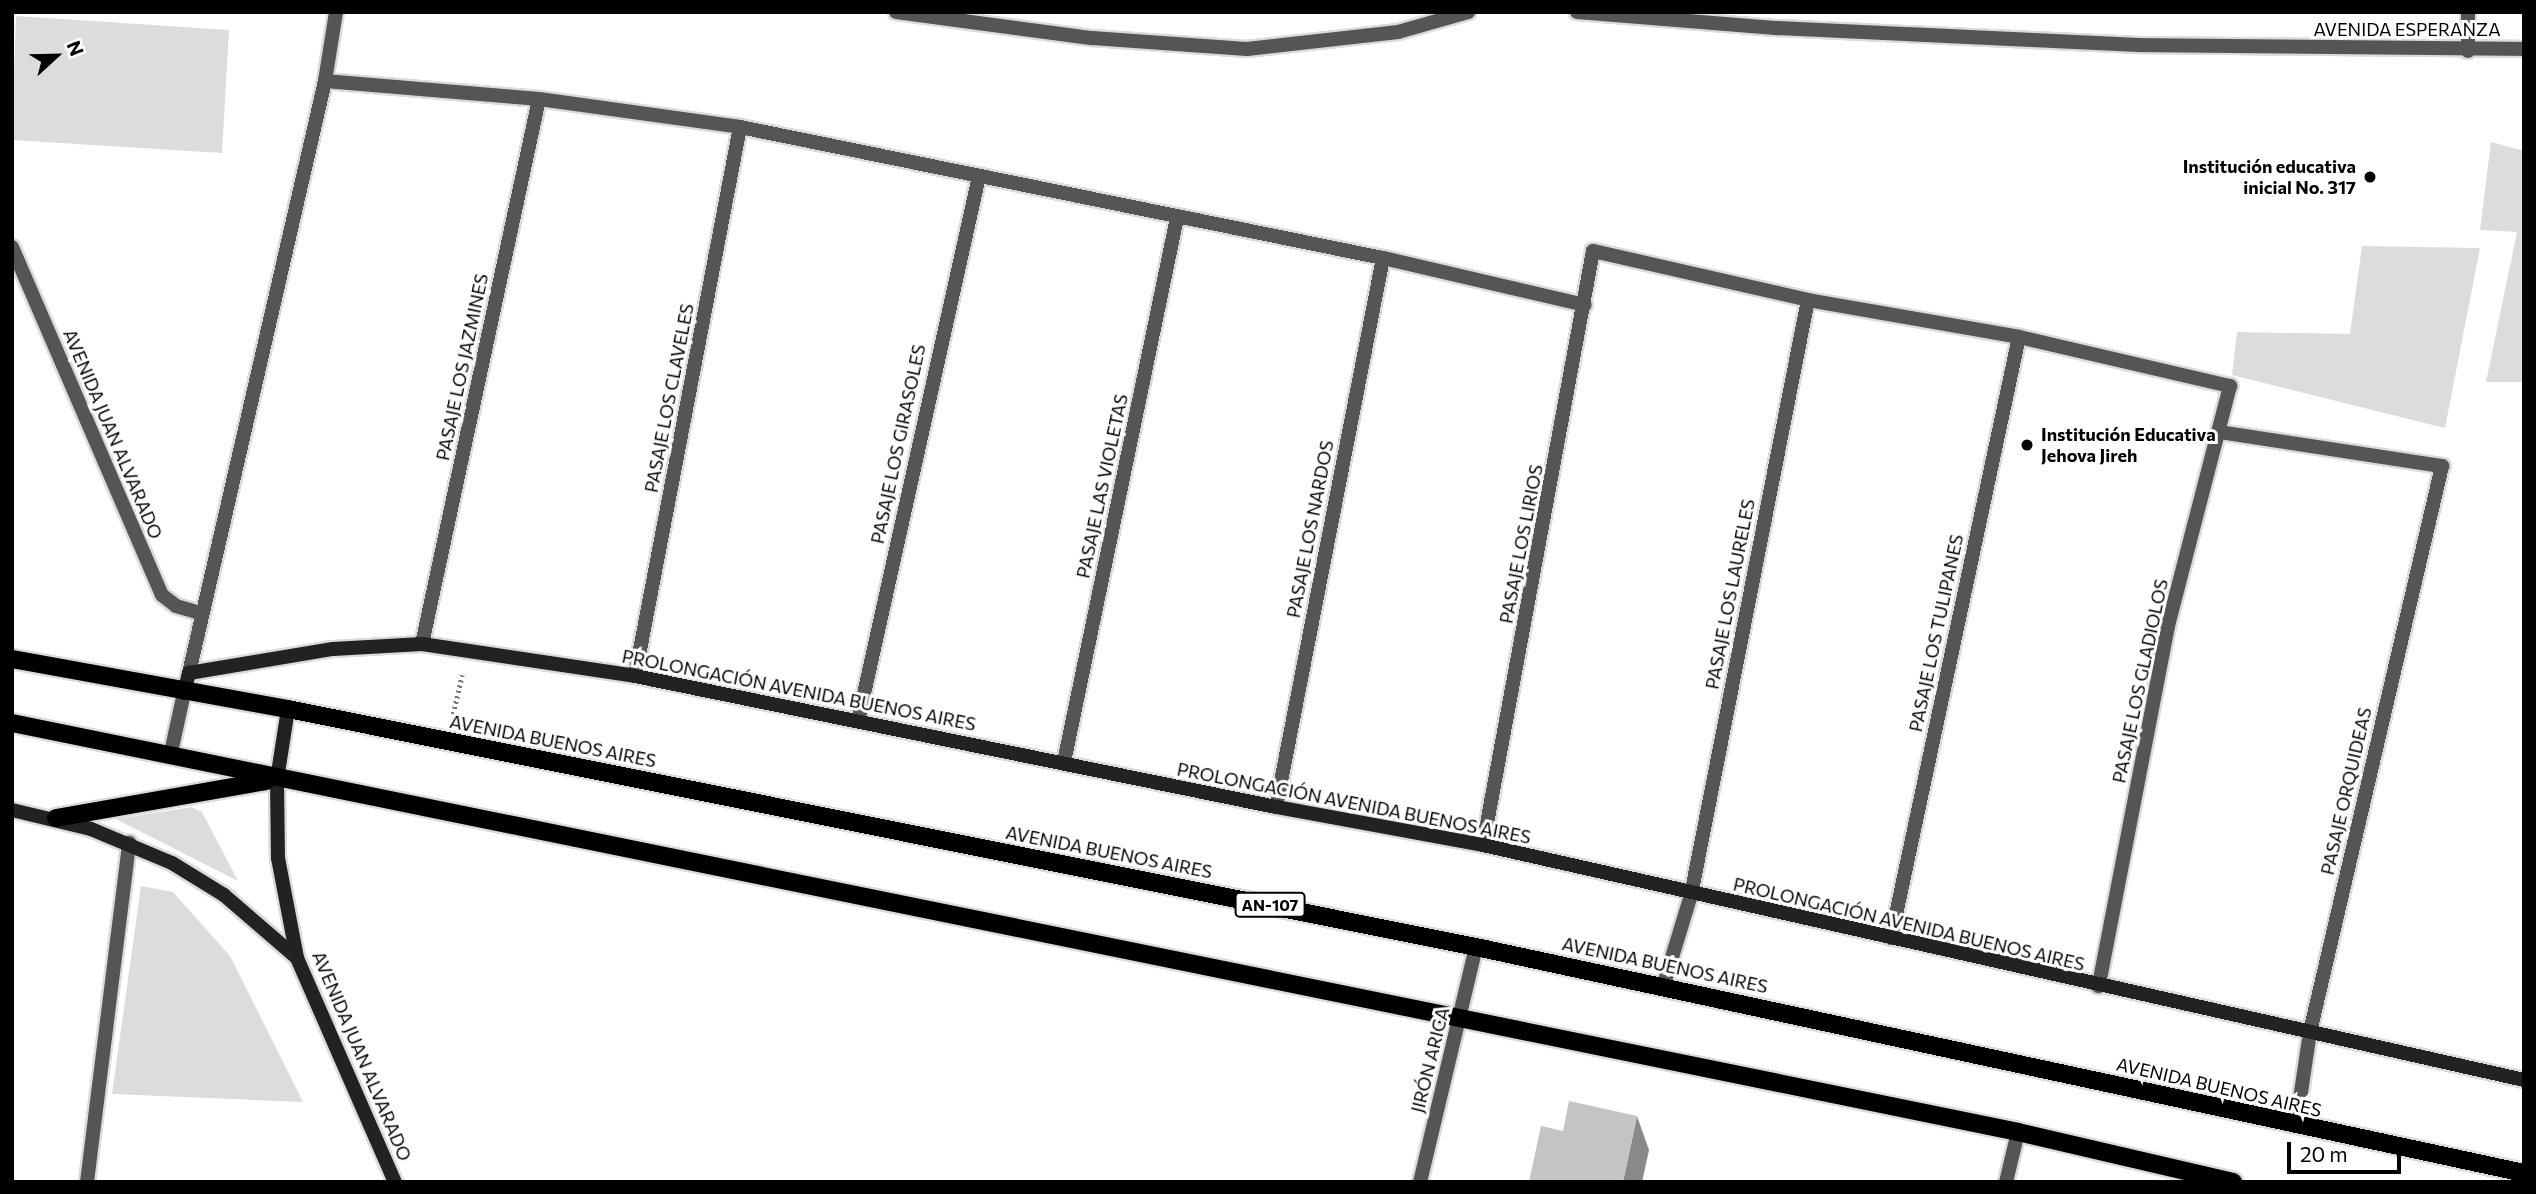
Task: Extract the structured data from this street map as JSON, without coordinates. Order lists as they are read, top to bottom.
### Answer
{
  "streets": {
    "main road": ["AVENIDA BUENOS AIRES", "AN-107"],
    "street": [
      "AVENIDA ESPERANZA",
      "PASAJE LOS JAZMINES",
      "PASAJE LOS CLAVELES",
      "AVENIDA JUAN ALVARADO",
      "PASAJE LOS GIRASOLES",
      "PASAJE LAS VIOLETAS",
      "PASAJE LOS NARDOS",
      "PASAJE LOS LIRIOS",
      "PASAJE LOS LAURELES",
      "PASAJE LOS TULIPANES",
      "PASAJE LOS GLADIOLOS",
      "PROLONGACIÓN AVENIDA BUENOS AIRES",
      "PASAJE ORQUIDEAS",
      "JIRÓN ARICA"
    ]
  },
  "crossings": [
    ["PASAJE LOS JAZMINES", "PROLONGACIÓN AVENIDA BUENOS AIRES"],
    ["PASAJE LOS CLAVELES", "PROLONGACIÓN AVENIDA BUENOS AIRES"],
    ["AVENIDA JUAN ALVARADO", "AVENIDA BUENOS AIRES"],
    ["PASAJE LOS GIRASOLES", "PROLONGACIÓN AVENIDA BUENOS AIRES"],
    ["PASAJE LAS VIOLETAS", "PROLONGACIÓN AVENIDA BUENOS AIRES"],
    ["PASAJE LOS NARDOS", "PROLONGACIÓN AVENIDA BUENOS AIRES"],
    ["PASAJE LOS LIRIOS", "PASAJE LOS LAURELES"],
    ["PASAJE LOS LIRIOS", "PROLONGACIÓN AVENIDA BUENOS AIRES"],
    ["PASAJE LOS LAURELES", "PROLONGACIÓN AVENIDA BUENOS AIRES"],
    ["PASAJE LOS LAURELES", "AVENIDA BUENOS AIRES"],
    ["PASAJE LOS TULIPANES", "PASAJE LOS GLADIOLOS"],
    ["PASAJE LOS TULIPANES", "PROLONGACIÓN AVENIDA BUENOS AIRES"],
    ["PASAJE LOS GLADIOLOS", "PROLONGACIÓN AVENIDA BUENOS AIRES"],
    ["PASAJE LOS GLADIOLOS", "PASAJE ORQUIDEAS"],
    ["PROLONGACIÓN AVENIDA BUENOS AIRES", "PASAJE ORQUIDEAS"],
    ["AVENIDA BUENOS AIRES", "PASAJE ORQUIDEAS"],
    ["AVENIDA BUENOS AIRES", "JIRÓN ARICA"]
  ],
  "places": ["Institución educativa inicial No. 317", "Institución Educativa Jehova Jireh"],
  "scale_bar": "20 m",
  "north": "right"
}
